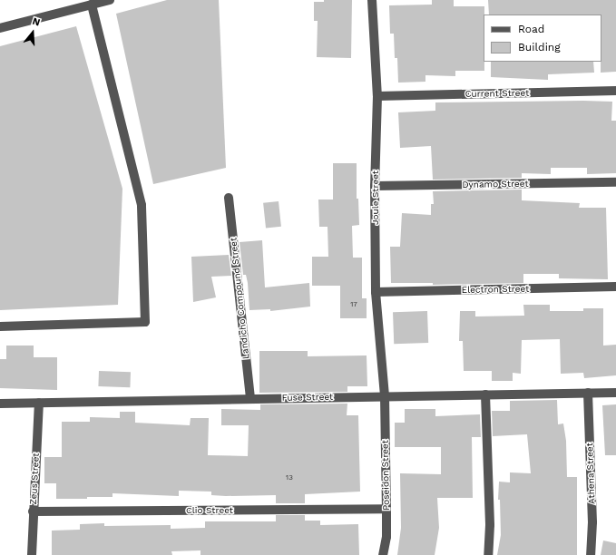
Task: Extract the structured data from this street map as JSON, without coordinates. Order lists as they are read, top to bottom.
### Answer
{
  "streets": {
    "street": [
      "Current Street",
      "Dynamo Street",
      "Joule Street",
      "Electron Street",
      "Landicho Compound Street",
      "Fuse Street",
      "Athena Street",
      "Poseidon Street",
      "Zeus Street",
      "Clio Street"
    ]
  },
  "crossings": [
    ["Current Street", "Joule Street"],
    ["Dynamo Street", "Joule Street"],
    ["Joule Street", "Electron Street"],
    ["Joule Street", "Fuse Street"],
    ["Joule Street", "Poseidon Street"],
    ["Landicho Compound Street", "Fuse Street"],
    ["Fuse Street", "Athena Street"],
    ["Fuse Street", "Poseidon Street"],
    ["Fuse Street", "Zeus Street"],
    ["Poseidon Street", "Clio Street"],
    ["Zeus Street", "Clio Street"]
  ],
  "house_numbers": ["17", "13"],
  "legend": ["Road", "Building"],
  "north": "top"
}
